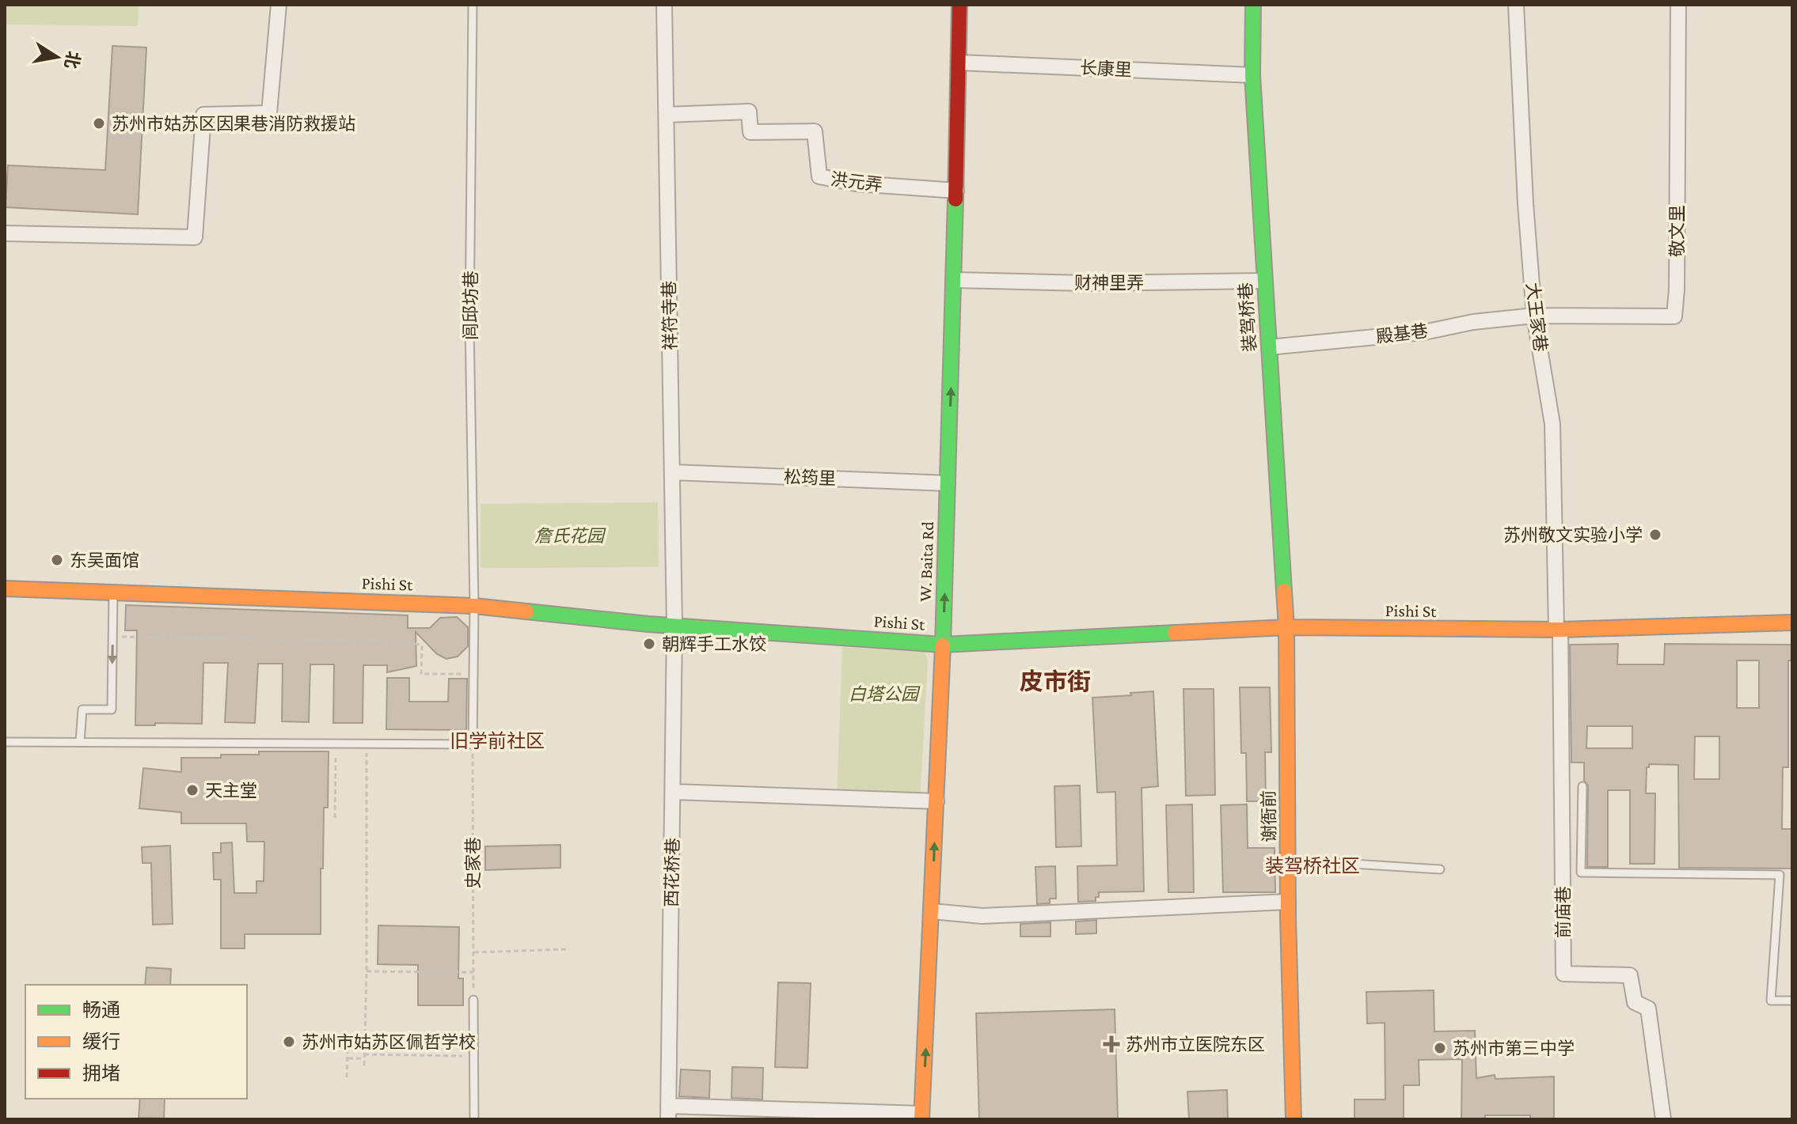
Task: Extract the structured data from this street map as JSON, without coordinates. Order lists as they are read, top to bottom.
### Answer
{
  "streets": {
    "street": [
      "长康里",
      "洪元弄",
      "敬文里",
      "财神里弄",
      "祥符寺巷",
      "装驾桥巷",
      "大王家巷",
      "殿基巷",
      "松筠里",
      "W. Baita Rd",
      "Pishi St",
      "谢衙前",
      "西花桥巷",
      "前庙巷"
    ],
    "lane": ["闾邱坊巷"],
    "path": ["史家巷"]
  },
  "crossings": [
    ["长康里", "装驾桥巷"],
    ["长康里", "W. Baita Rd"],
    ["洪元弄", "祥符寺巷"],
    ["洪元弄", "W. Baita Rd"],
    ["敬文里", "大王家巷"],
    ["敬文里", "殿基巷"],
    ["财神里弄", "装驾桥巷"],
    ["财神里弄", "W. Baita Rd"],
    ["闾邱坊巷", "Pishi St"],
    ["祥符寺巷", "松筠里"],
    ["祥符寺巷", "Pishi St"],
    ["祥符寺巷", "西花桥巷"],
    ["装驾桥巷", "殿基巷"],
    ["装驾桥巷", "Pishi St"],
    ["装驾桥巷", "谢衙前"],
    ["大王家巷", "殿基巷"],
    ["大王家巷", "Pishi St"],
    ["大王家巷", "前庙巷"],
    ["松筠里", "W. Baita Rd"],
    ["W. Baita Rd", "Pishi St"],
    ["Pishi St", "谢衙前"],
    ["Pishi St", "西花桥巷"],
    ["Pishi St", "前庙巷"]
  ],
  "one_way": ["W. Baita Rd"],
  "districts": ["皮市街", "旧学前社区", "装驾桥社区"],
  "parks": ["詹氏花园", "白塔公园"],
  "places": {
    "other": [
      "苏州市姑苏区因果巷消防救援站",
      "苏州敬文实验小学",
      "东吴面馆",
      "朝辉手工水饺",
      "天主堂",
      "苏州市姑苏区佩哲学校",
      "苏州市第三中学"
    ],
    "health": ["苏州市立医院东区"]
  },
  "legend": ["畅通", "缓行", "拥堵"],
  "north": "right"
}
